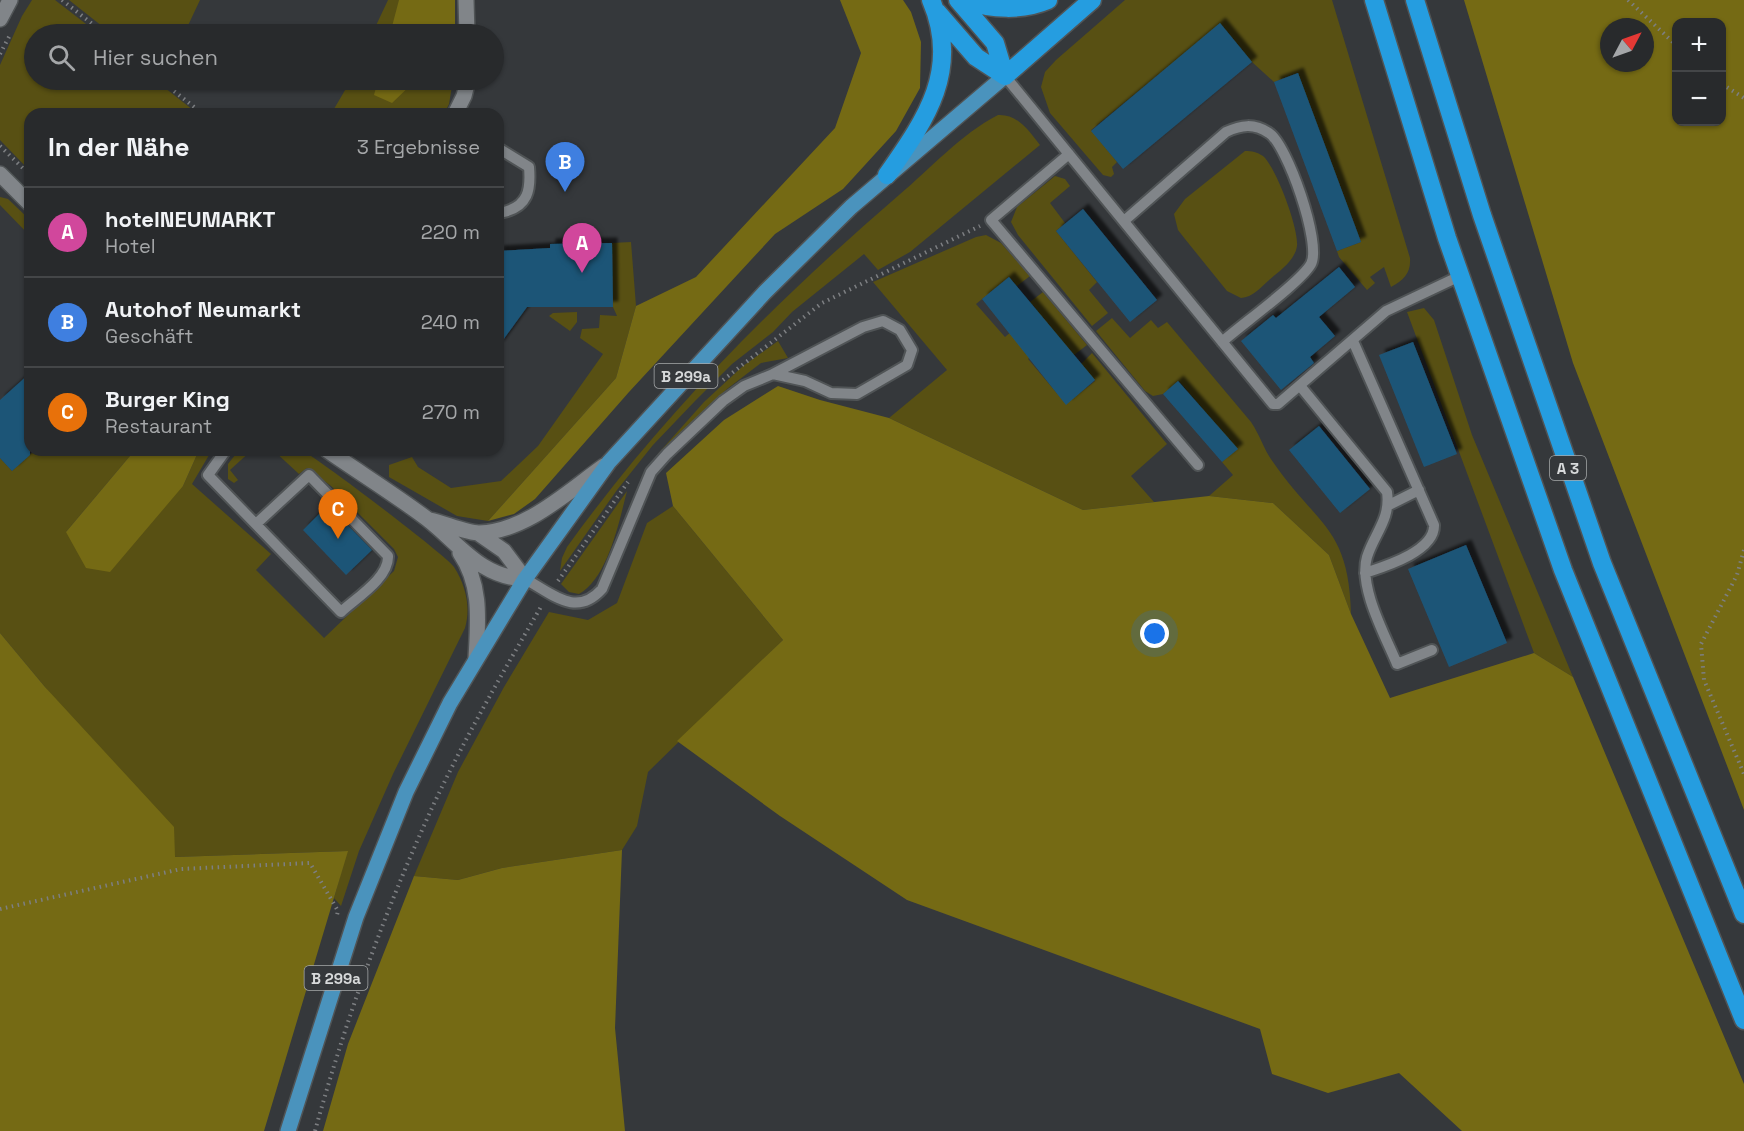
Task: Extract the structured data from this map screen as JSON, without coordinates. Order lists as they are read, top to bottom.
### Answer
{
  "streets": {
    "highway": ["A 3"],
    "main road": ["B 299a"]
  },
  "north": "top right",
  "page": {
    "map_buttons": ["+", "−"],
    "search": "Hier suchen",
    "heading": ["In der Nähe", "3 Ergebnisse"],
    "pins": ["B", "A", "C"],
    "list": [
      {
        "mark": "A",
        "name": "hotelNEUMARKT",
        "note": "Hotel",
        "value": "220 m"
      },
      {
        "mark": "B",
        "name": "Autohof Neumarkt",
        "note": "Geschäft",
        "value": "240 m"
      },
      {
        "mark": "C",
        "name": "Burger King",
        "note": "Restaurant",
        "value": "270 m"
      }
    ]
  }
}
